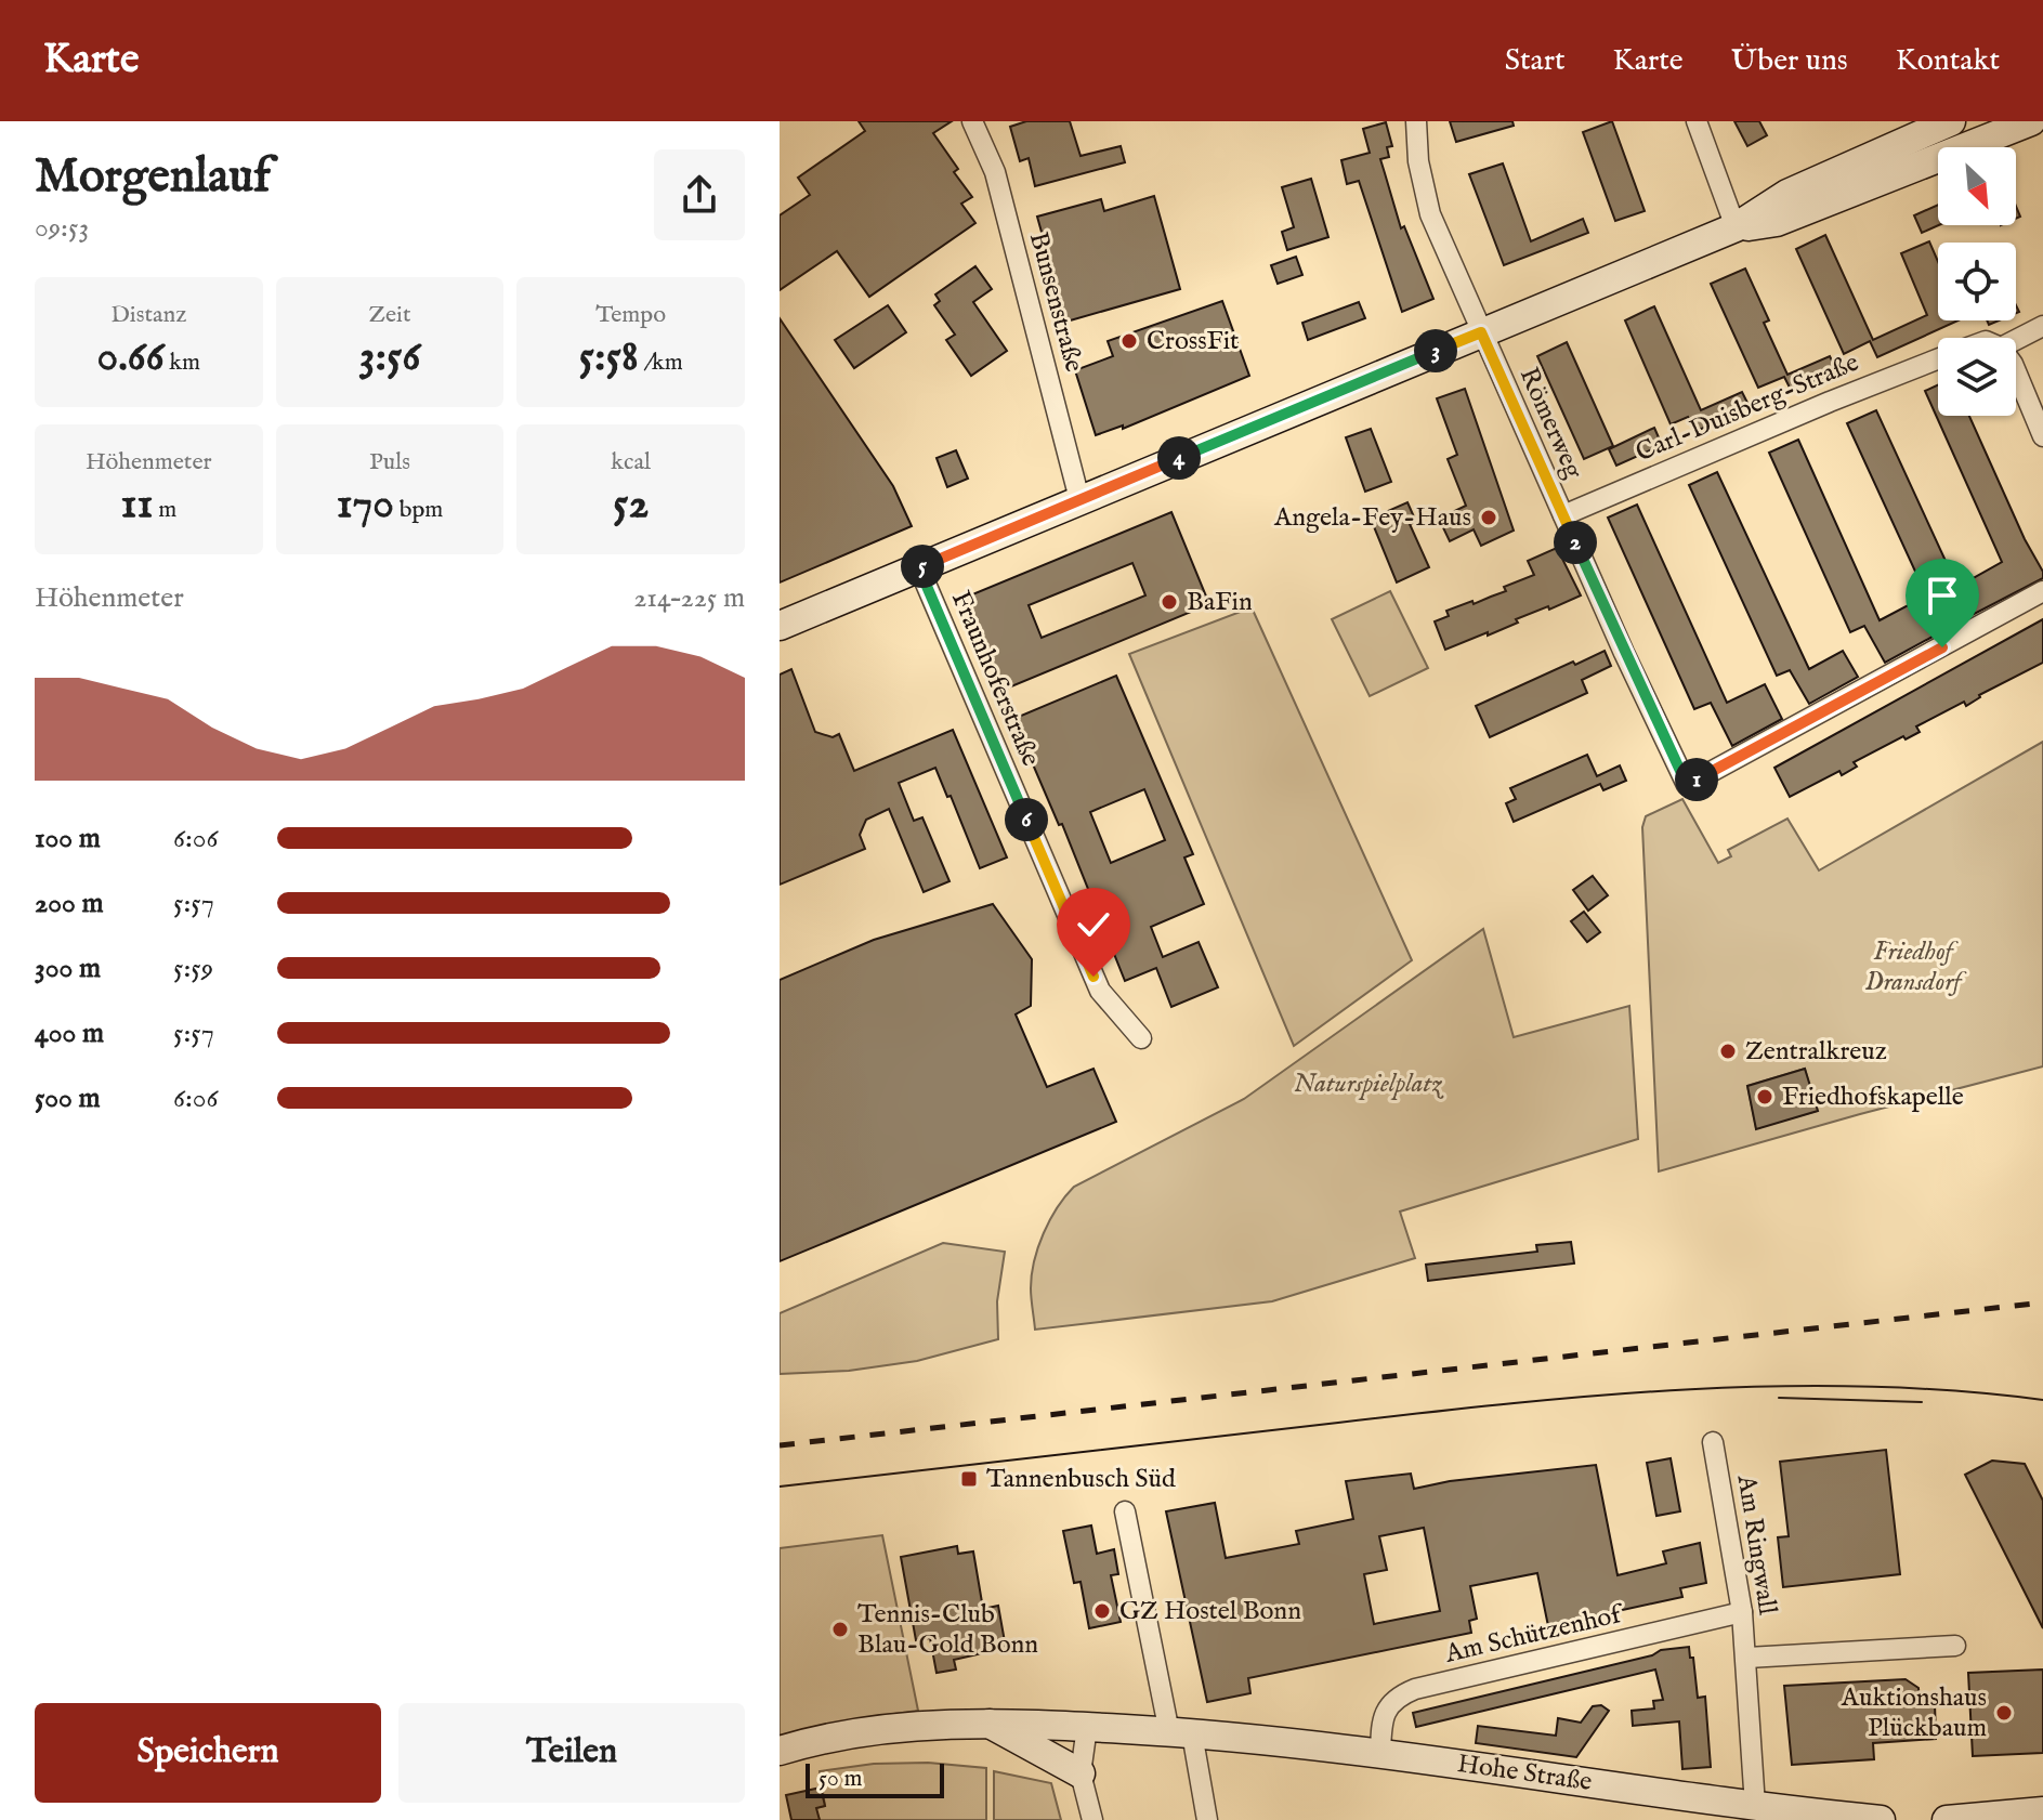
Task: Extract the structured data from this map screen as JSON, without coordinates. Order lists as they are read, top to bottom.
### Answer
{
  "streets": {
    "main road": ["Hohe Straße"],
    "street": [
      "Bunsenstraße",
      "Carl-Duisberg-Straße",
      "Römerweg",
      "Fraunhoferstraße",
      "Am Ringwall",
      "Am Schützenhof"
    ]
  },
  "crossings": [
    ["Carl-Duisberg-Straße", "Römerweg"],
    ["Am Ringwall", "Am Schützenhof"],
    ["Am Ringwall", "Hohe Straße"],
    ["Am Schützenhof", "Hohe Straße"]
  ],
  "parks": ["Friedhof Dransdorf", "Naturspielplatz"],
  "places": {
    "other": [
      "CrossFit",
      "Angela-Fey-Haus",
      "BaFin",
      "Zentralkreuz",
      "Friedhofskapelle",
      "GZ Hostel Bonn",
      "Tennis-Club Blau-Gold Bonn",
      "Auktionshaus Plückbaum"
    ],
    "transit": ["Tannenbusch Süd"]
  },
  "scale_bar": "50 m",
  "north": "bottom right",
  "page": {
    "header": "Karte",
    "nav": [
      "Start",
      "Karte",
      "Über uns",
      "Kontakt"
    ],
    "heading": ["Morgenlauf", "09:53"],
    "stats": [
      ["Distanz", "0.66 km"],
      ["Zeit", "3:56"],
      ["Tempo", "5:58 /km"],
      ["Höhenmeter", "11 m"],
      ["Puls", "170 bpm"],
      ["kcal", "52"]
    ],
    "pins": [
      "3",
      "4",
      "2",
      "5",
      "1",
      "6"
    ],
    "chart": ["Höhenmeter", "214–225 m"],
    "list": [
      {
        "name": "100 m",
        "note": "6:06"
      },
      {
        "name": "200 m",
        "note": "5:57"
      },
      {
        "name": "300 m",
        "note": "5:59"
      },
      {
        "name": "400 m",
        "note": "5:57"
      },
      {
        "name": "500 m",
        "note": "6:06"
      }
    ],
    "buttons": ["Speichern", "Teilen"],
    "scale": "50 m"
  }
}
